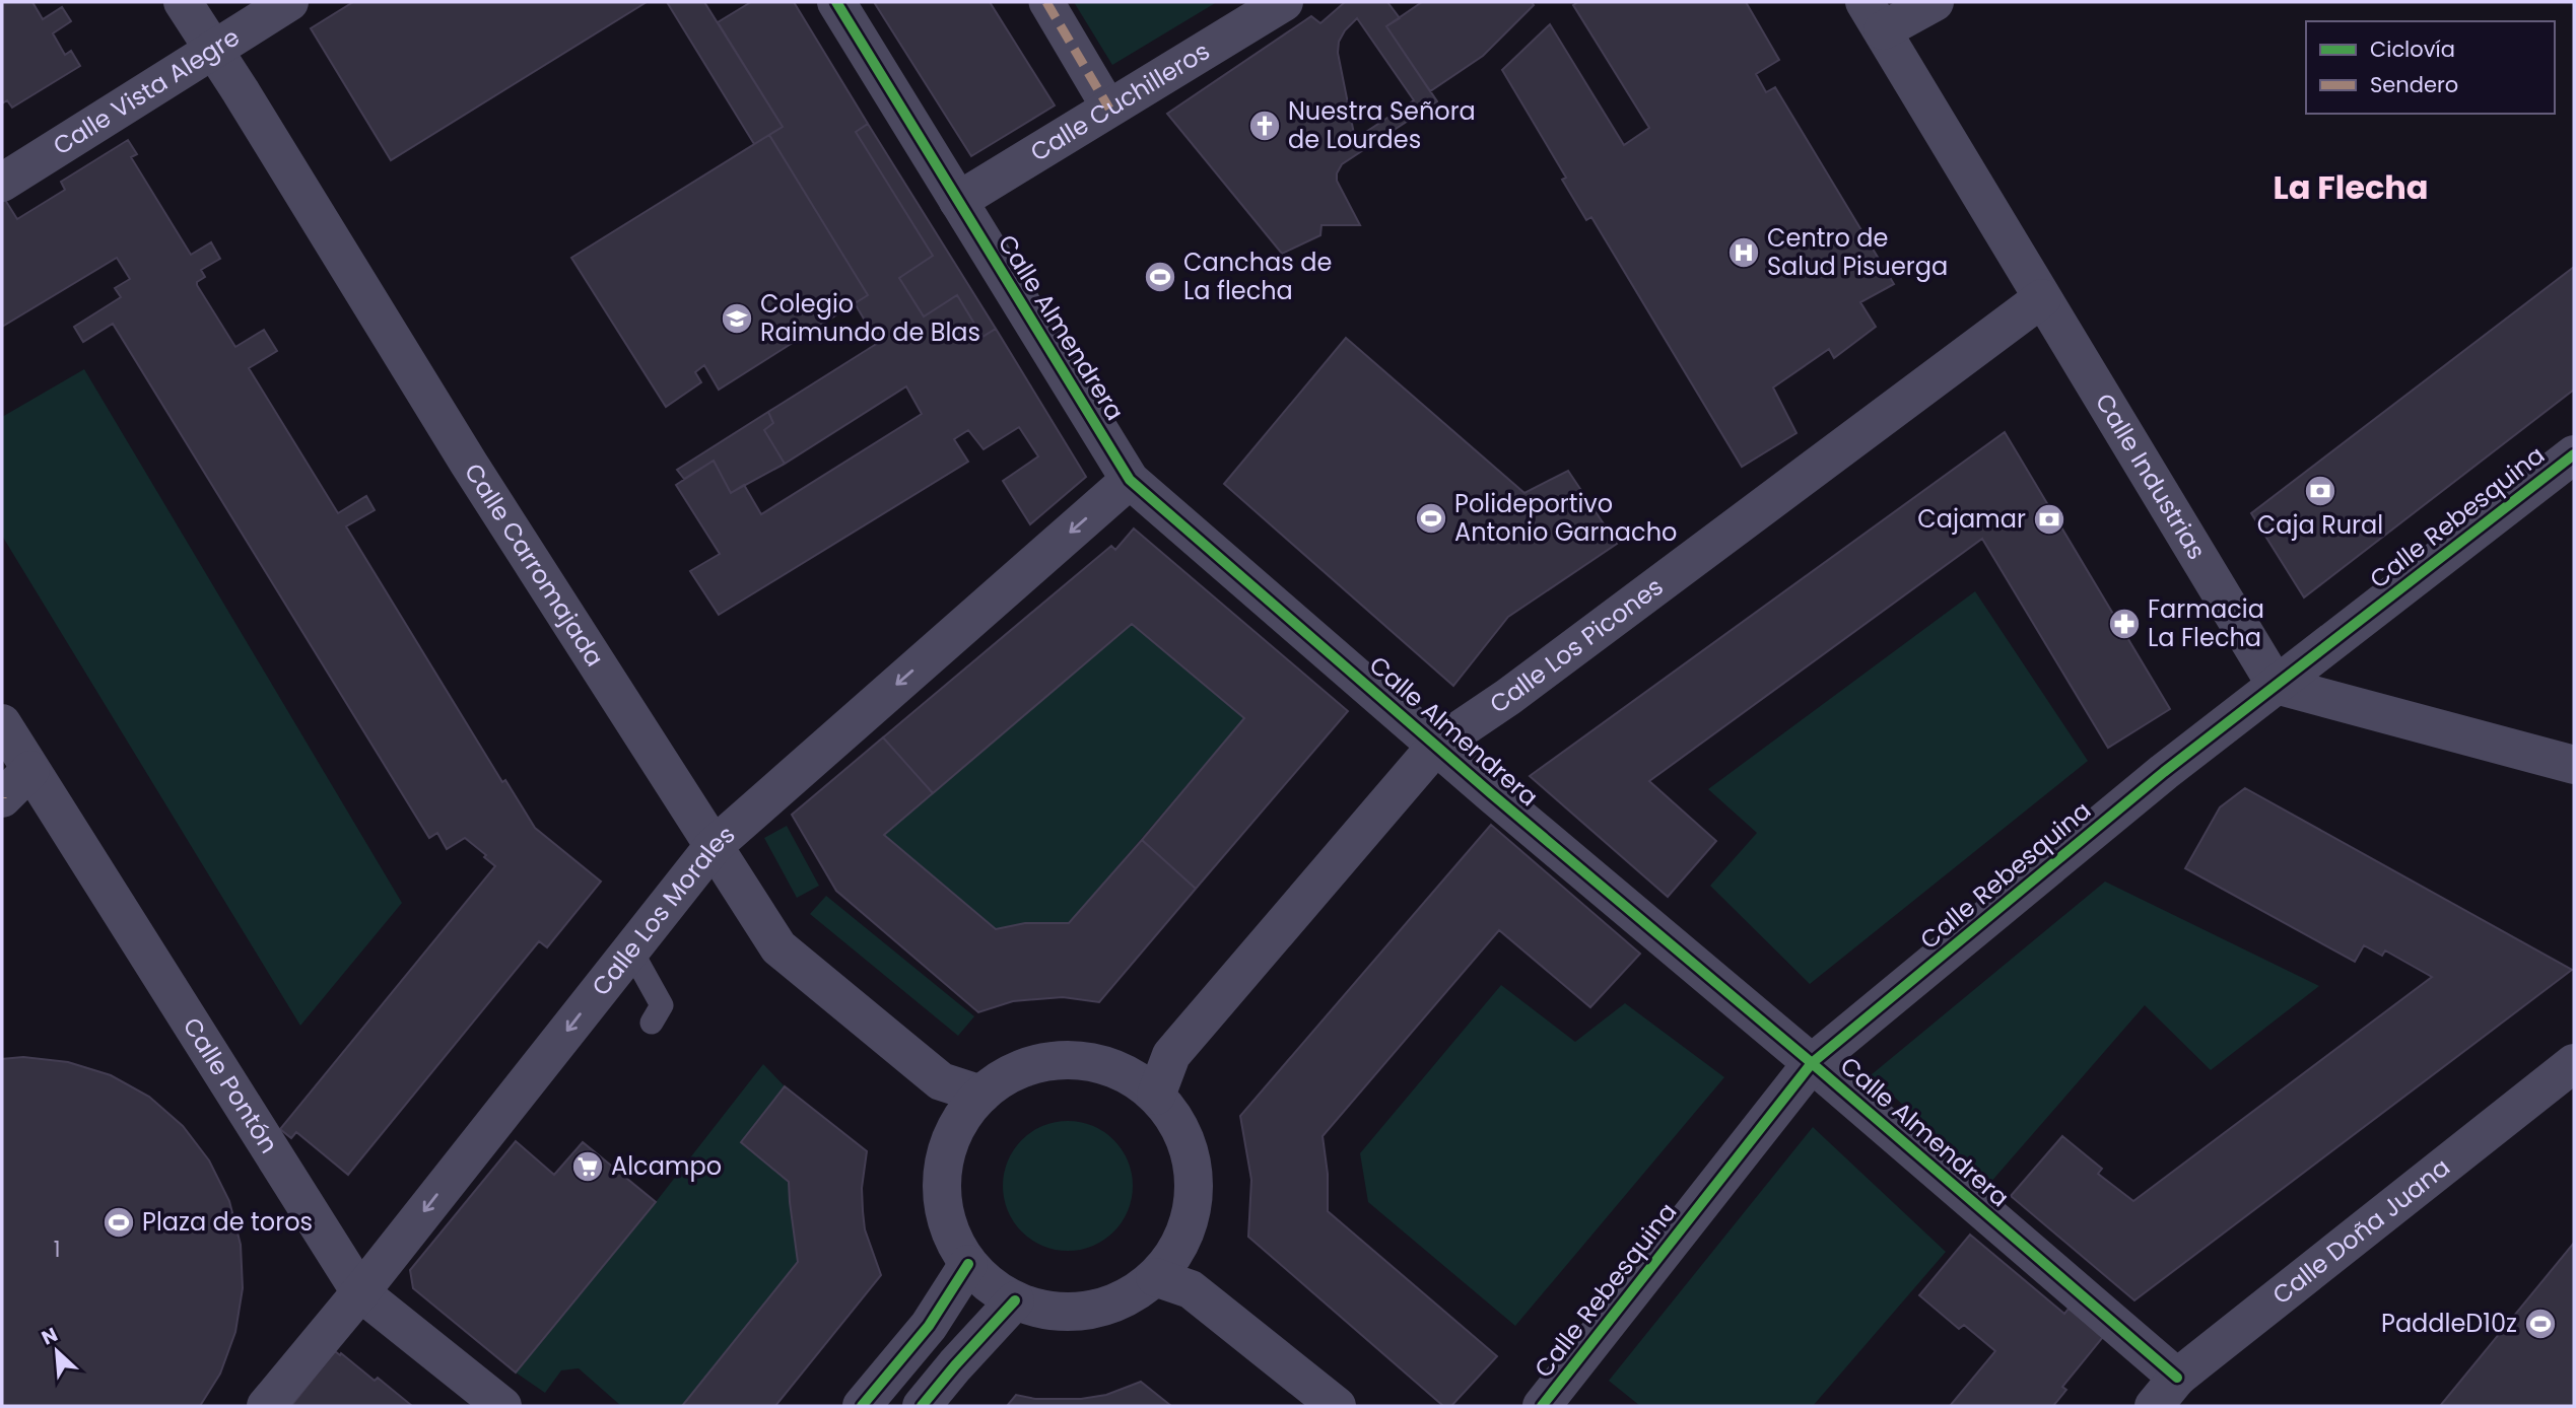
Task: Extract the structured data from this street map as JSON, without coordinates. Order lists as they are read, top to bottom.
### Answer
{
  "streets": {
    "street": [
      "Calle Vista Alegre",
      "Calle Cuchilleros",
      "Calle Almendrera",
      "Calle Industrias",
      "Calle Rebesquina",
      "Calle Carromajada",
      "Calle Los Picones",
      "Calle Los Morales",
      "Calle Pontón",
      "Calle Doña Juana"
    ]
  },
  "crossings": [
    ["Calle Vista Alegre", "Calle Carromajada"],
    ["Calle Cuchilleros", "Calle Almendrera"],
    ["Calle Almendrera", "Calle Rebesquina"],
    ["Calle Almendrera", "Calle Los Picones"],
    ["Calle Almendrera", "Calle Los Morales"],
    ["Calle Almendrera", "Calle Doña Juana"],
    ["Calle Industrias", "Calle Rebesquina"],
    ["Calle Industrias", "Calle Los Picones"],
    ["Calle Carromajada", "Calle Los Picones"],
    ["Calle Carromajada", "Calle Los Morales"],
    ["Calle Los Morales", "Calle Pontón"]
  ],
  "one_way": ["Calle Los Morales"],
  "districts": ["La Flecha"],
  "places": {
    "church": ["Nuestra Señora de Lourdes"],
    "hospital": ["Centro de Salud Pisuerga"],
    "sports": [
      "Canchas de La flecha",
      "Polideportivo Antonio Garnacho",
      "Plaza de toros",
      "PaddleD10z"
    ],
    "school or university": ["Colegio Raimundo de Blas"],
    "bank": ["Caja Rural", "Cajamar"],
    "pharmacy": ["Farmacia La Flecha"],
    "supermarket": ["Alcampo"]
  },
  "house_numbers": ["1"],
  "legend": ["Ciclovía", "Sendero"],
  "north": "top left"
}
